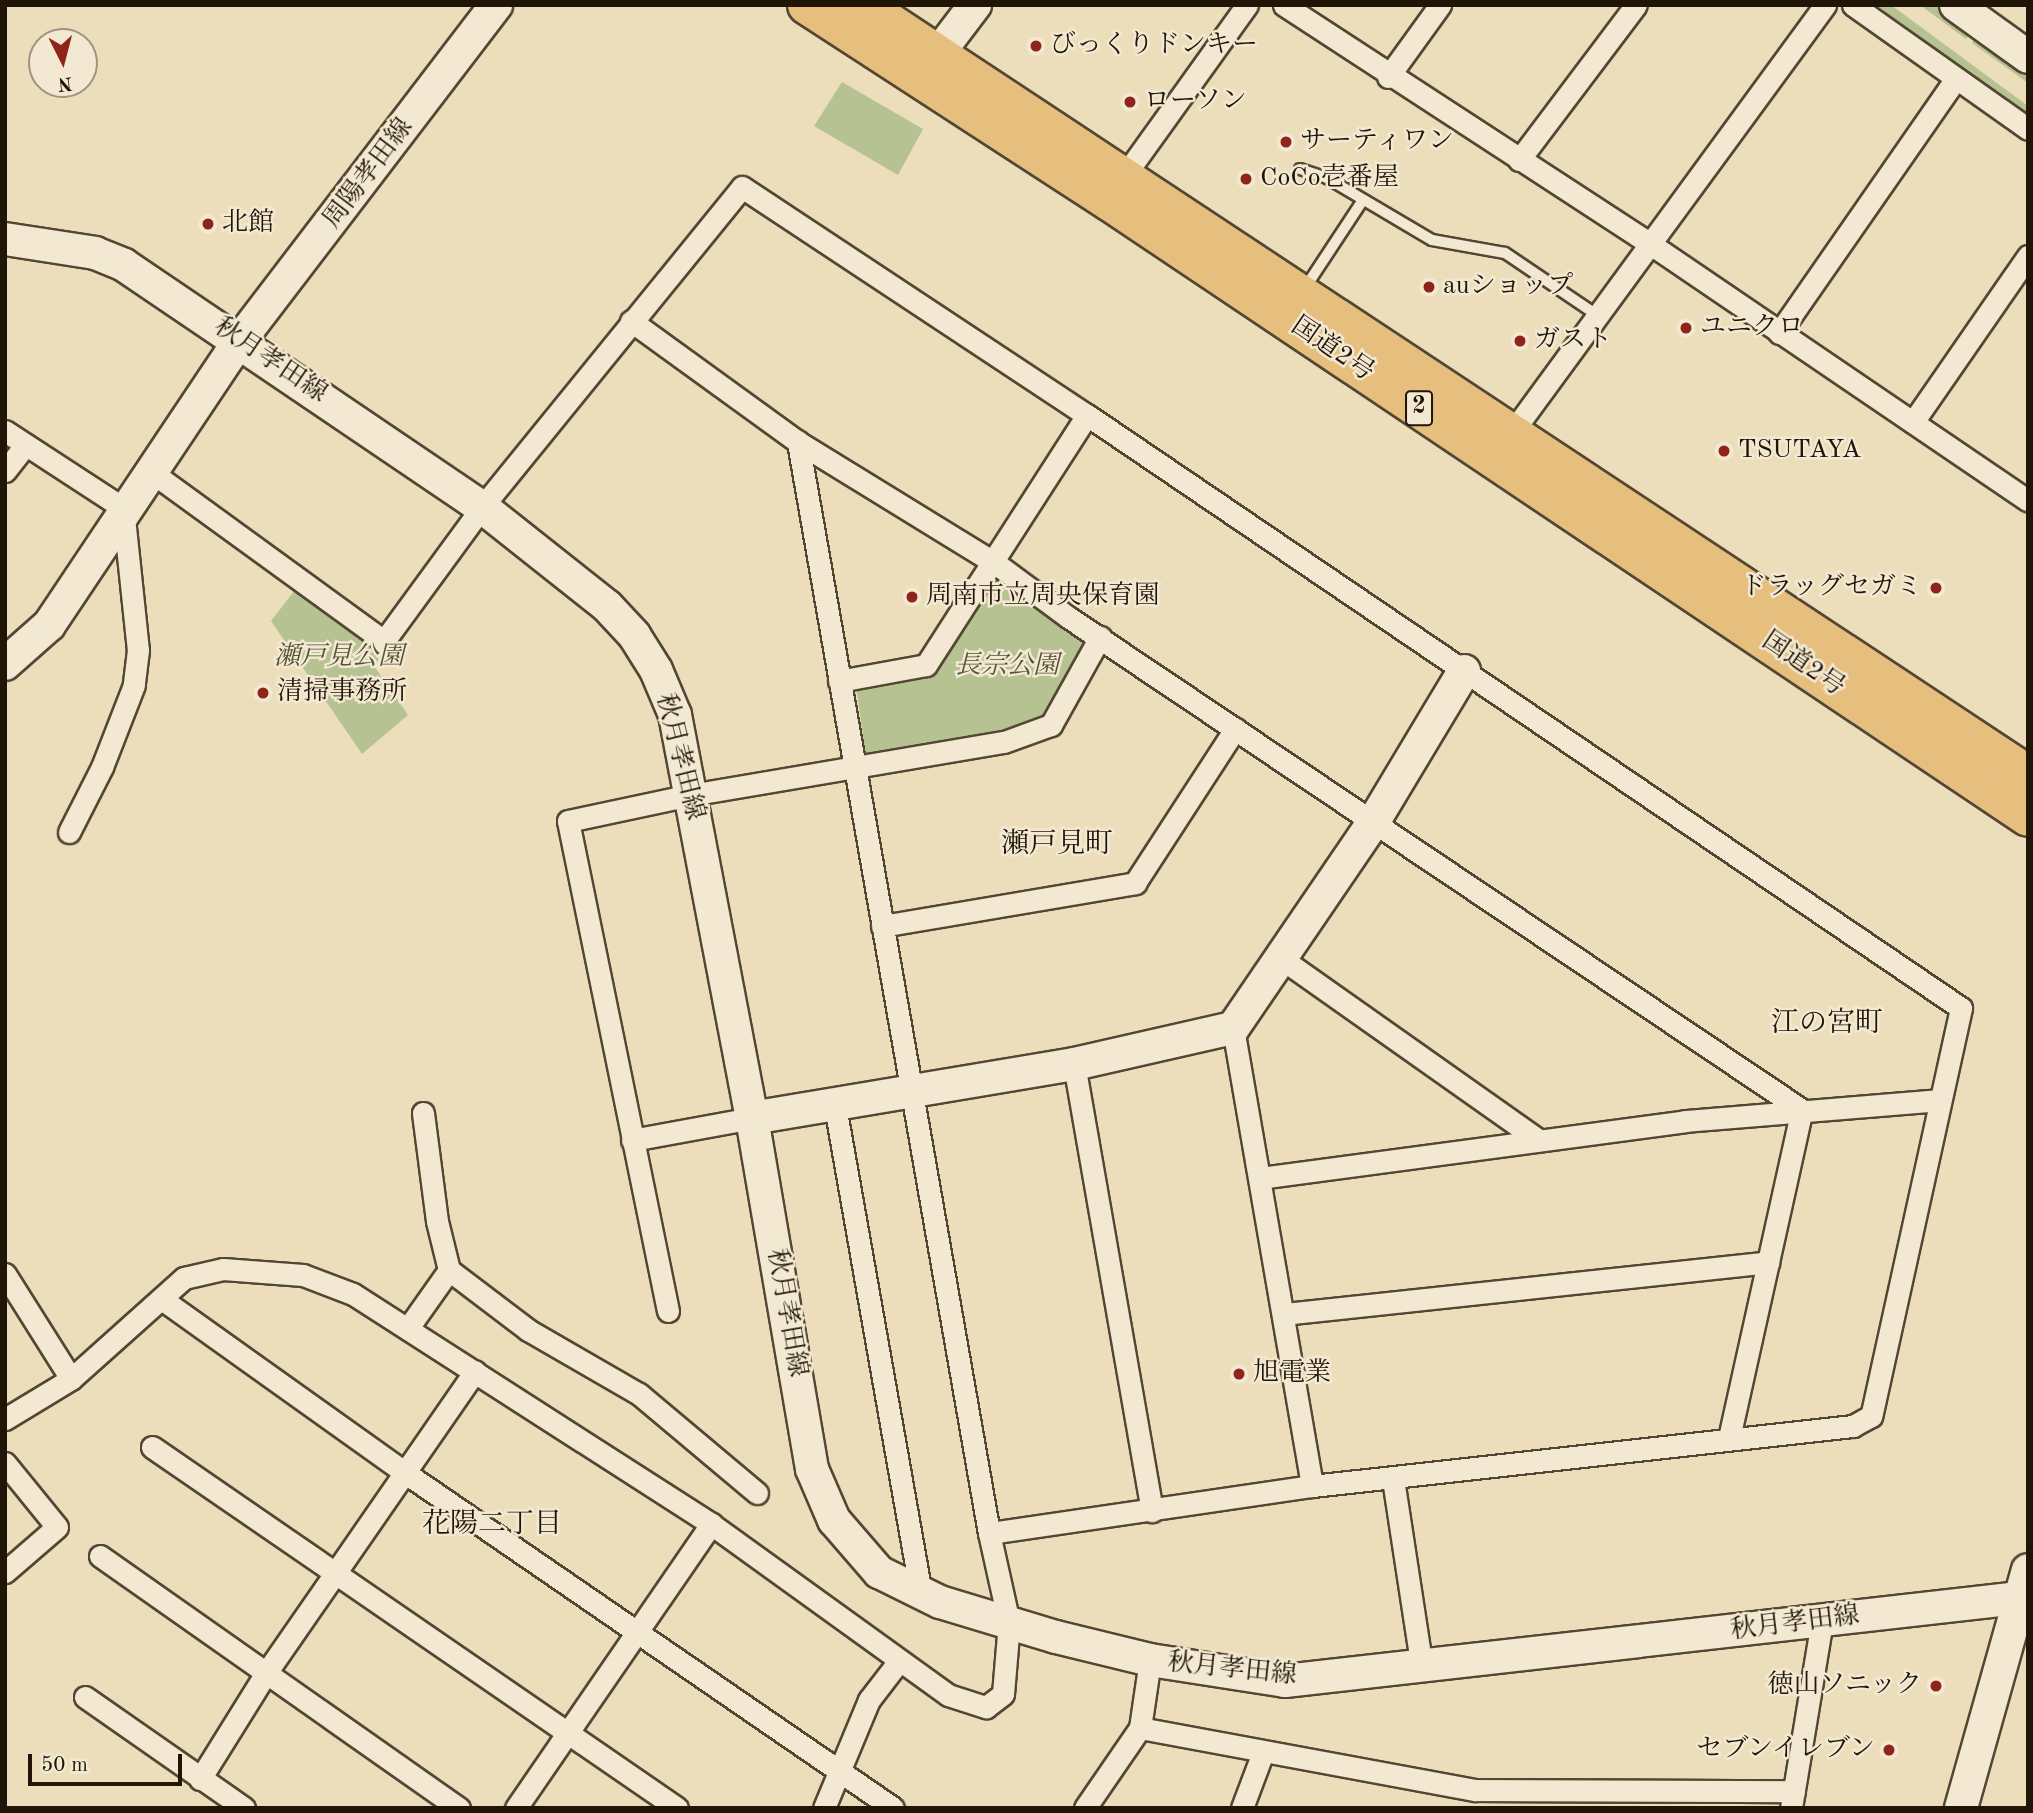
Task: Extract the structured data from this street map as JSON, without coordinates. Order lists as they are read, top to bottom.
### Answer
{
  "streets": {
    "highway": ["国道2号", "2"],
    "street": ["周陽孝田線", "秋月孝田線"]
  },
  "crossings": [
    ["周陽孝田線", "秋月孝田線"]
  ],
  "districts": ["瀬戸見町", "江の宮町", "花陽二丁目"],
  "parks": ["瀬戸見公園", "長宗公園"],
  "places": [
    "びっくりドンキー",
    "ローソン",
    "サーティワン",
    "CoCo壱番屋",
    "北館",
    "auショップ",
    "ユニクロ",
    "ガスト",
    "TSUTAYA",
    "ドラッグセガミ",
    "周南市立周央保育園",
    "清掃事務所",
    "旭電業",
    "徳山ソニック",
    "セブンイレブン"
  ],
  "scale_bar": "50 m",
  "north": "bottom"
}
